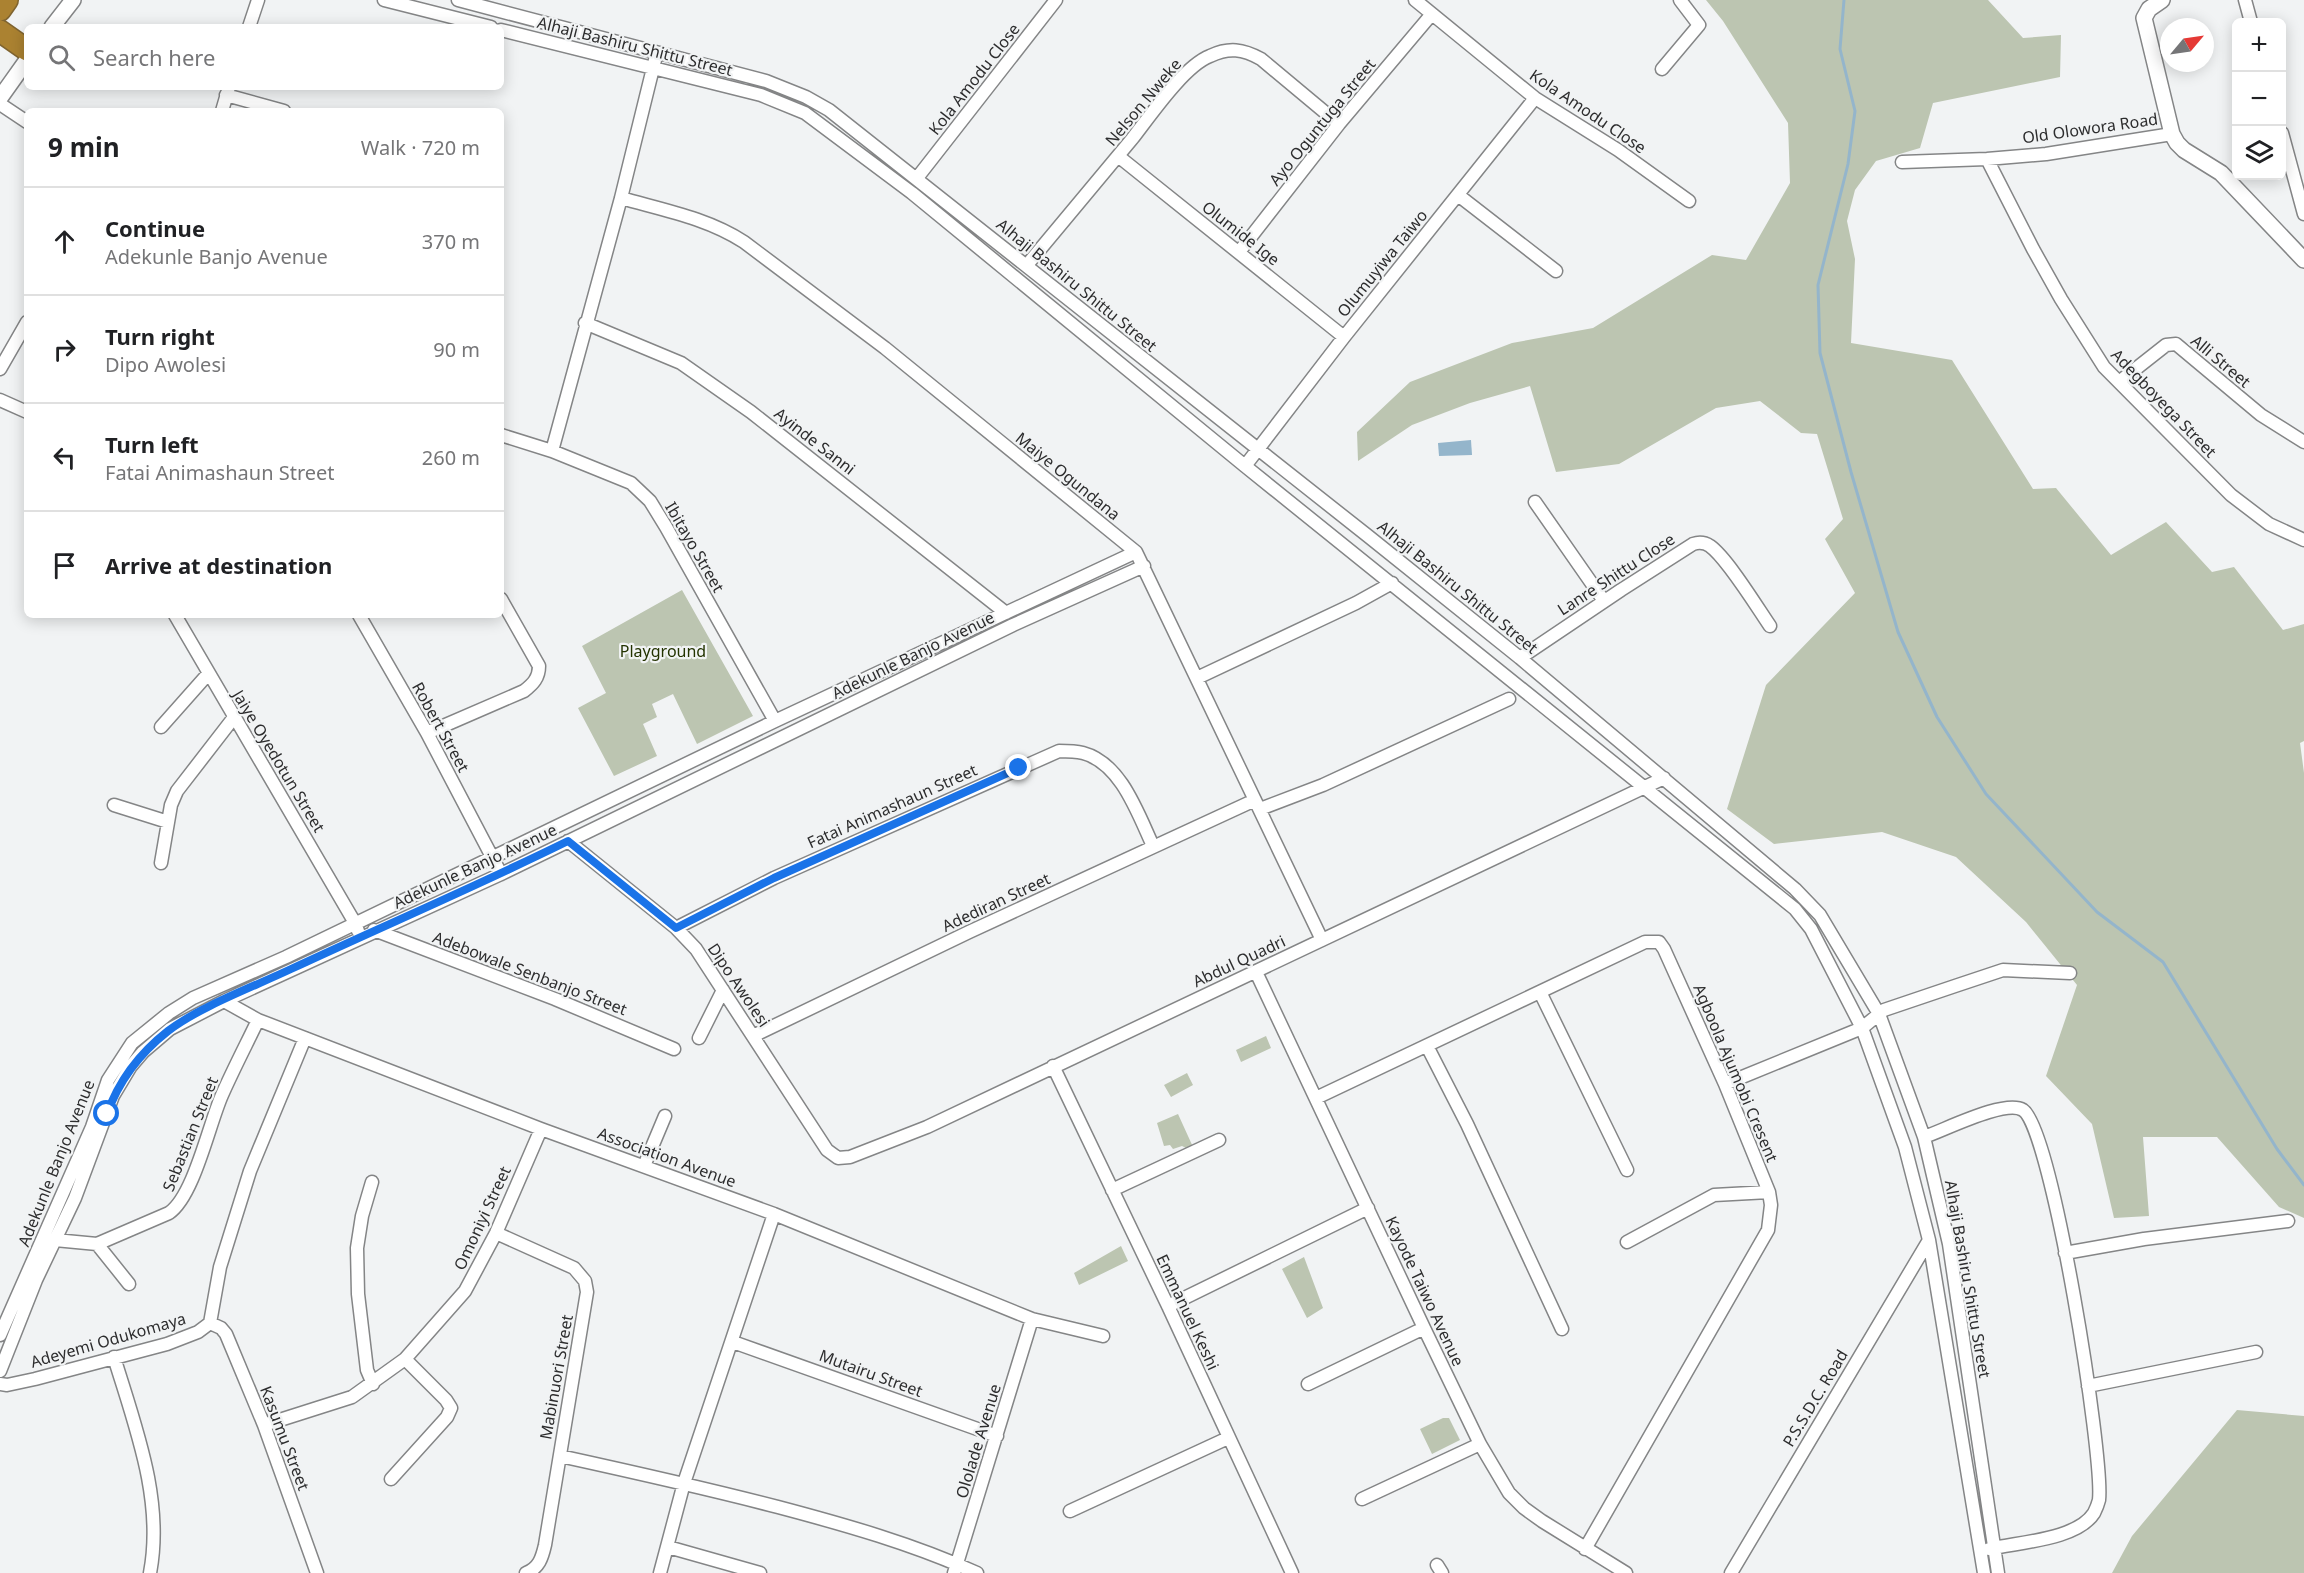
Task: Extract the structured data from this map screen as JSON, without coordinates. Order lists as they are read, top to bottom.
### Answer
{
  "streets": {
    "street": [
      "Alhaji Bashiru Shittu Street",
      "Kola Amodu Close",
      "Nelson Nweke",
      "Ayo Oguntuga Street",
      "Old Olowora Road",
      "Olumide Ige",
      "Olumuyiwa Taiwo",
      "Alli Street",
      "Adegboyega Street",
      "Ayinde Sanni",
      "Maiye Ogundana",
      "Ibitayo Street",
      "Lanre Shittu Close",
      "Adekunle Banjo Avenue",
      "Robert Street",
      "Jaiye Oyedotun Street",
      "Fatai Animashaun Street",
      "Adediran Street",
      "Abdul Quadri",
      "Adebowale Senbanjo Street",
      "Dipo Awolesi",
      "Agboola Ajumobi Cresent",
      "Sebastian Street",
      "Association Avenue",
      "Omoniyi Street",
      "Kayode Taiwo Avenue",
      "Emmanuel Keshi",
      "Adeyemi Odukomaya",
      "Mutairu Street",
      "Mabinuori Street",
      "P.S.S.D.C. Road",
      "Kasumu Street",
      "Ololade Avenue"
    ]
  },
  "crossings": [
    ["Alhaji Bashiru Shittu Street", "Kola Amodu Close"],
    ["Alhaji Bashiru Shittu Street", "Nelson Nweke"],
    ["Alhaji Bashiru Shittu Street", "Olumuyiwa Taiwo"],
    ["Alhaji Bashiru Shittu Street", "Lanre Shittu Close"],
    ["Alhaji Bashiru Shittu Street", "Abdul Quadri"],
    ["Alhaji Bashiru Shittu Street", "P.S.S.D.C. Road"],
    ["Kola Amodu Close", "Ayo Oguntuga Street"],
    ["Kola Amodu Close", "Olumuyiwa Taiwo"],
    ["Nelson Nweke", "Ayo Oguntuga Street"],
    ["Nelson Nweke", "Olumide Ige"],
    ["Ayo Oguntuga Street", "Olumide Ige"],
    ["Old Olowora Road", "Adegboyega Street"],
    ["Olumide Ige", "Olumuyiwa Taiwo"],
    ["Alli Street", "Adegboyega Street"],
    ["Ayinde Sanni", "Adekunle Banjo Avenue"],
    ["Maiye Ogundana", "Adekunle Banjo Avenue"],
    ["Maiye Ogundana", "Adediran Street"],
    ["Maiye Ogundana", "Abdul Quadri"],
    ["Ibitayo Street", "Adekunle Banjo Avenue"],
    ["Adekunle Banjo Avenue", "Robert Street"],
    ["Adekunle Banjo Avenue", "Jaiye Oyedotun Street"],
    ["Adekunle Banjo Avenue", "Adebowale Senbanjo Street"],
    ["Adekunle Banjo Avenue", "Dipo Awolesi"],
    ["Adekunle Banjo Avenue", "Sebastian Street"],
    ["Adekunle Banjo Avenue", "Association Avenue"],
    ["Fatai Animashaun Street", "Adediran Street"],
    ["Fatai Animashaun Street", "Dipo Awolesi"],
    ["Adediran Street", "Dipo Awolesi"],
    ["Abdul Quadri", "Dipo Awolesi"],
    ["Abdul Quadri", "Kayode Taiwo Avenue"],
    ["Abdul Quadri", "Emmanuel Keshi"],
    ["Agboola Ajumobi Cresent", "Kayode Taiwo Avenue"],
    ["Sebastian Street", "Association Avenue"],
    ["Association Avenue", "Omoniyi Street"],
    ["Association Avenue", "Adeyemi Odukomaya"],
    ["Association Avenue", "Ololade Avenue"],
    ["Omoniyi Street", "Mabinuori Street"],
    ["Omoniyi Street", "Kasumu Street"],
    ["Adeyemi Odukomaya", "Kasumu Street"],
    ["Mutairu Street", "Ololade Avenue"]
  ],
  "parks": ["Playground"],
  "north": "top right",
  "page": {
    "map_buttons": ["+", "−"],
    "search": "Search here",
    "heading": ["9 min", "Walk · 720 m"],
    "list": [
      ["Continue", "Adekunle Banjo Avenue", "370 m"],
      ["Turn right", "Dipo Awolesi", "90 m"],
      ["Turn left", "Fatai Animashaun Street", "260 m"],
      "Arrive at destination"
    ]
  }
}
